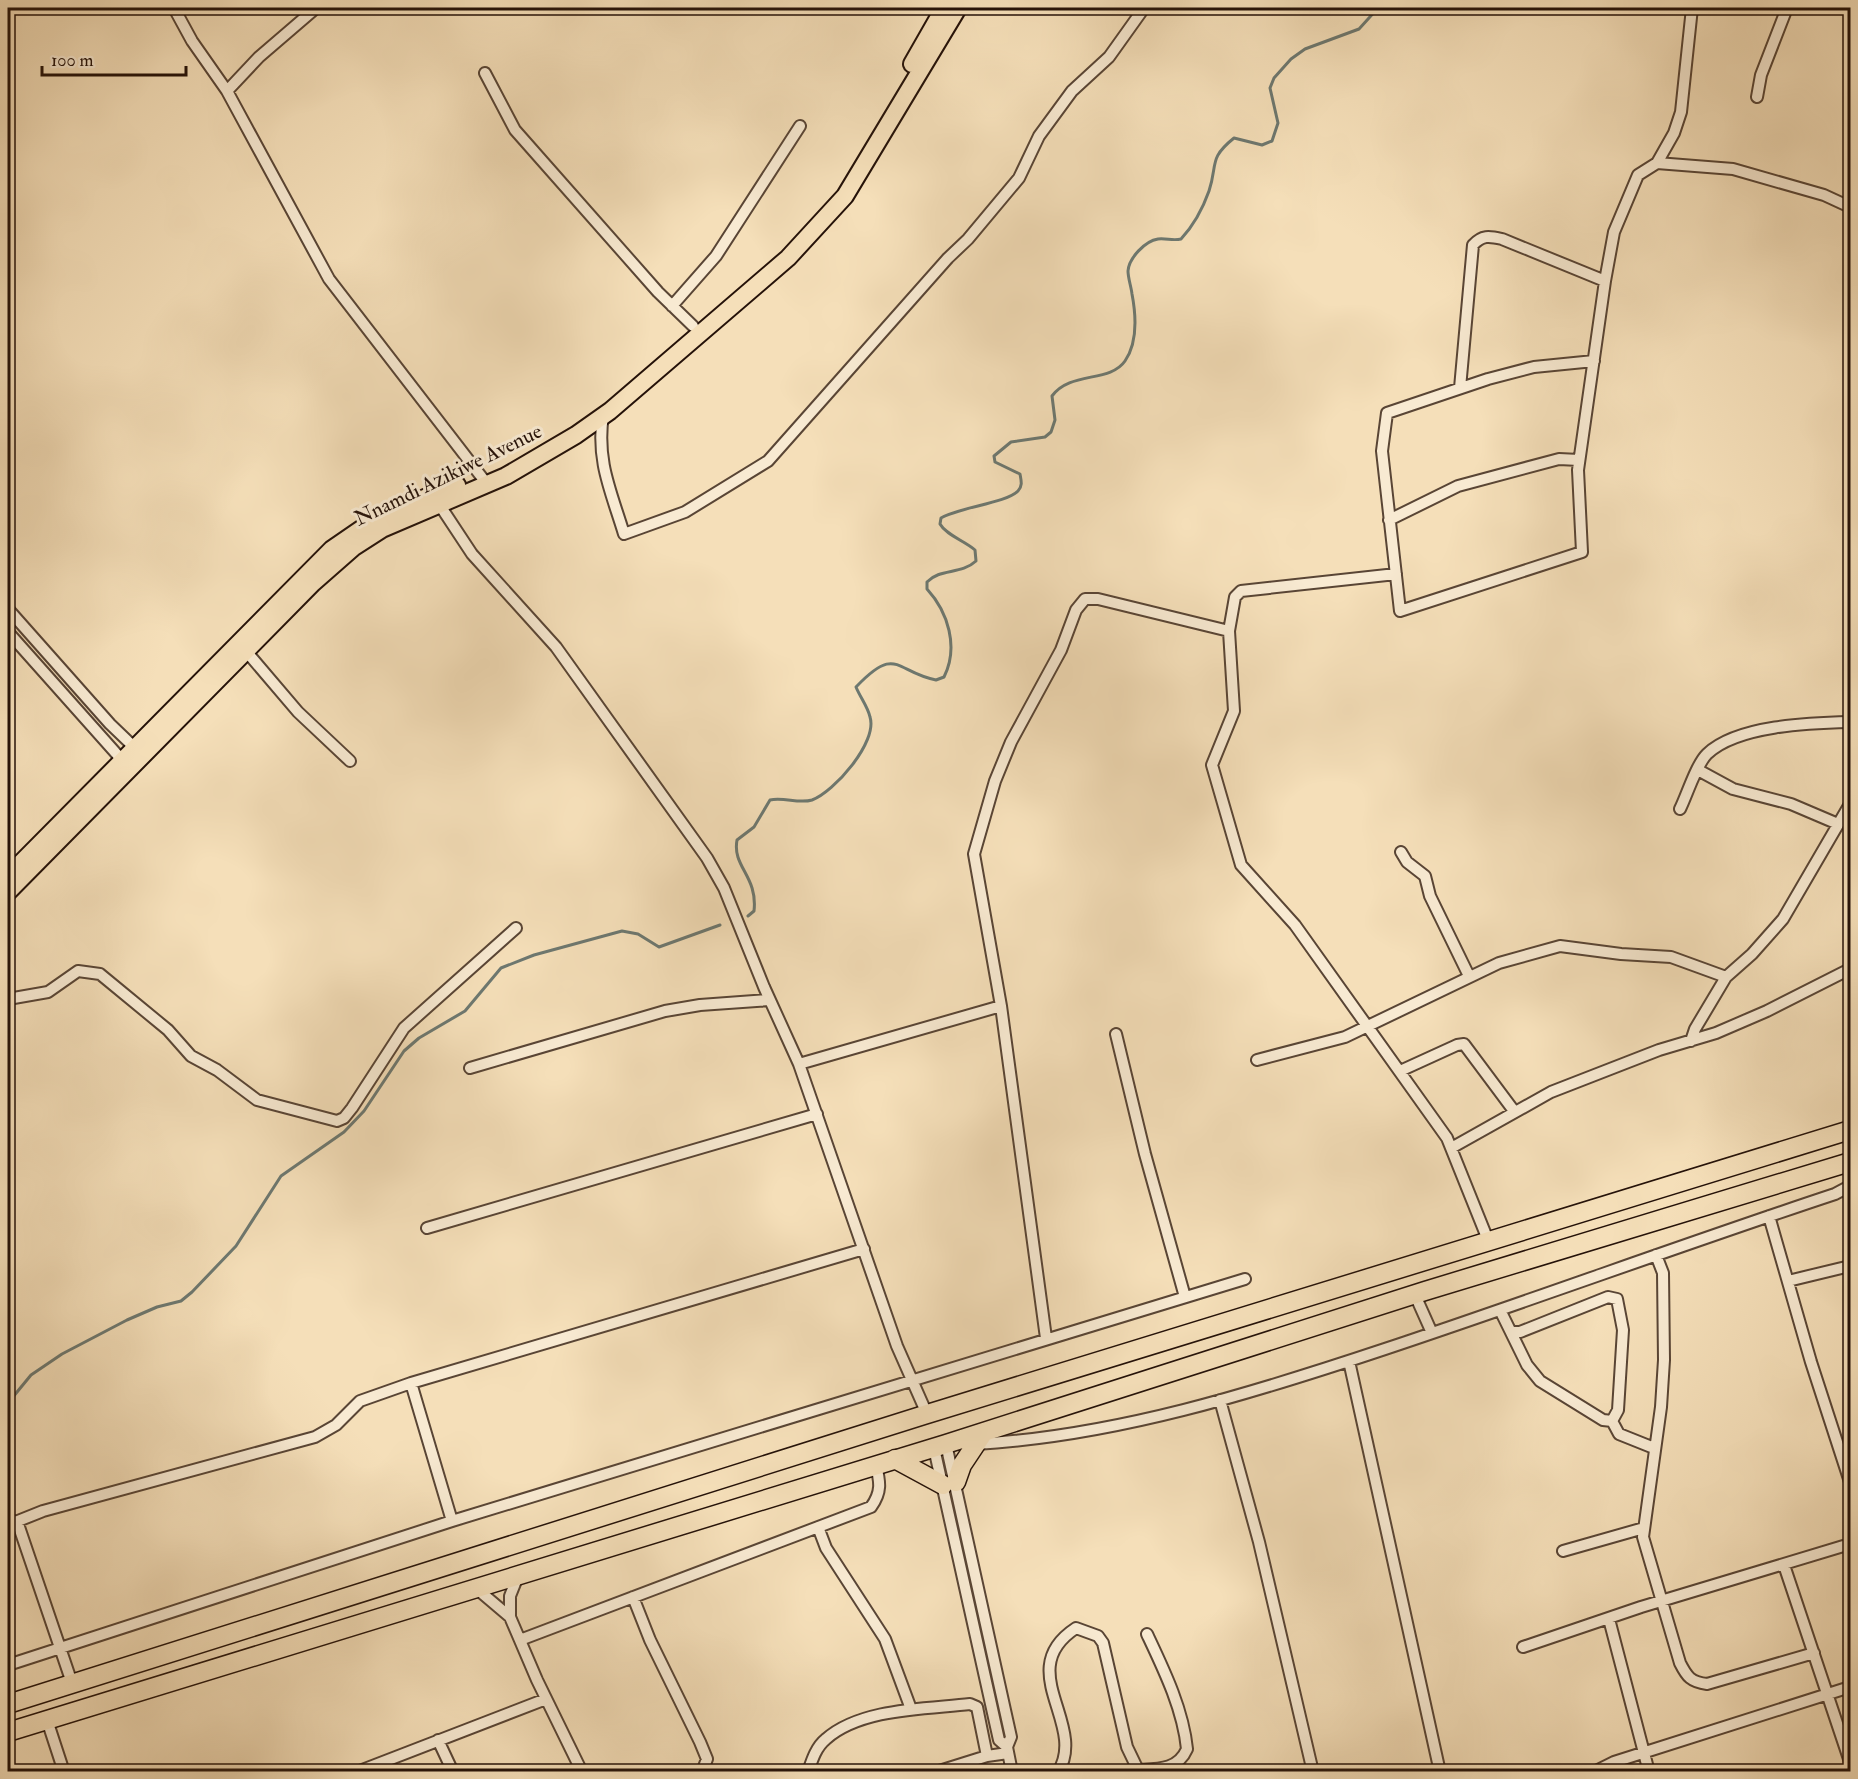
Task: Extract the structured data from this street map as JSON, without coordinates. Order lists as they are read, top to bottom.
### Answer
{
  "streets": {
    "main road": ["Nnamdi Azikiwe Avenue"]
  },
  "scale_bar": "100 m"
}
